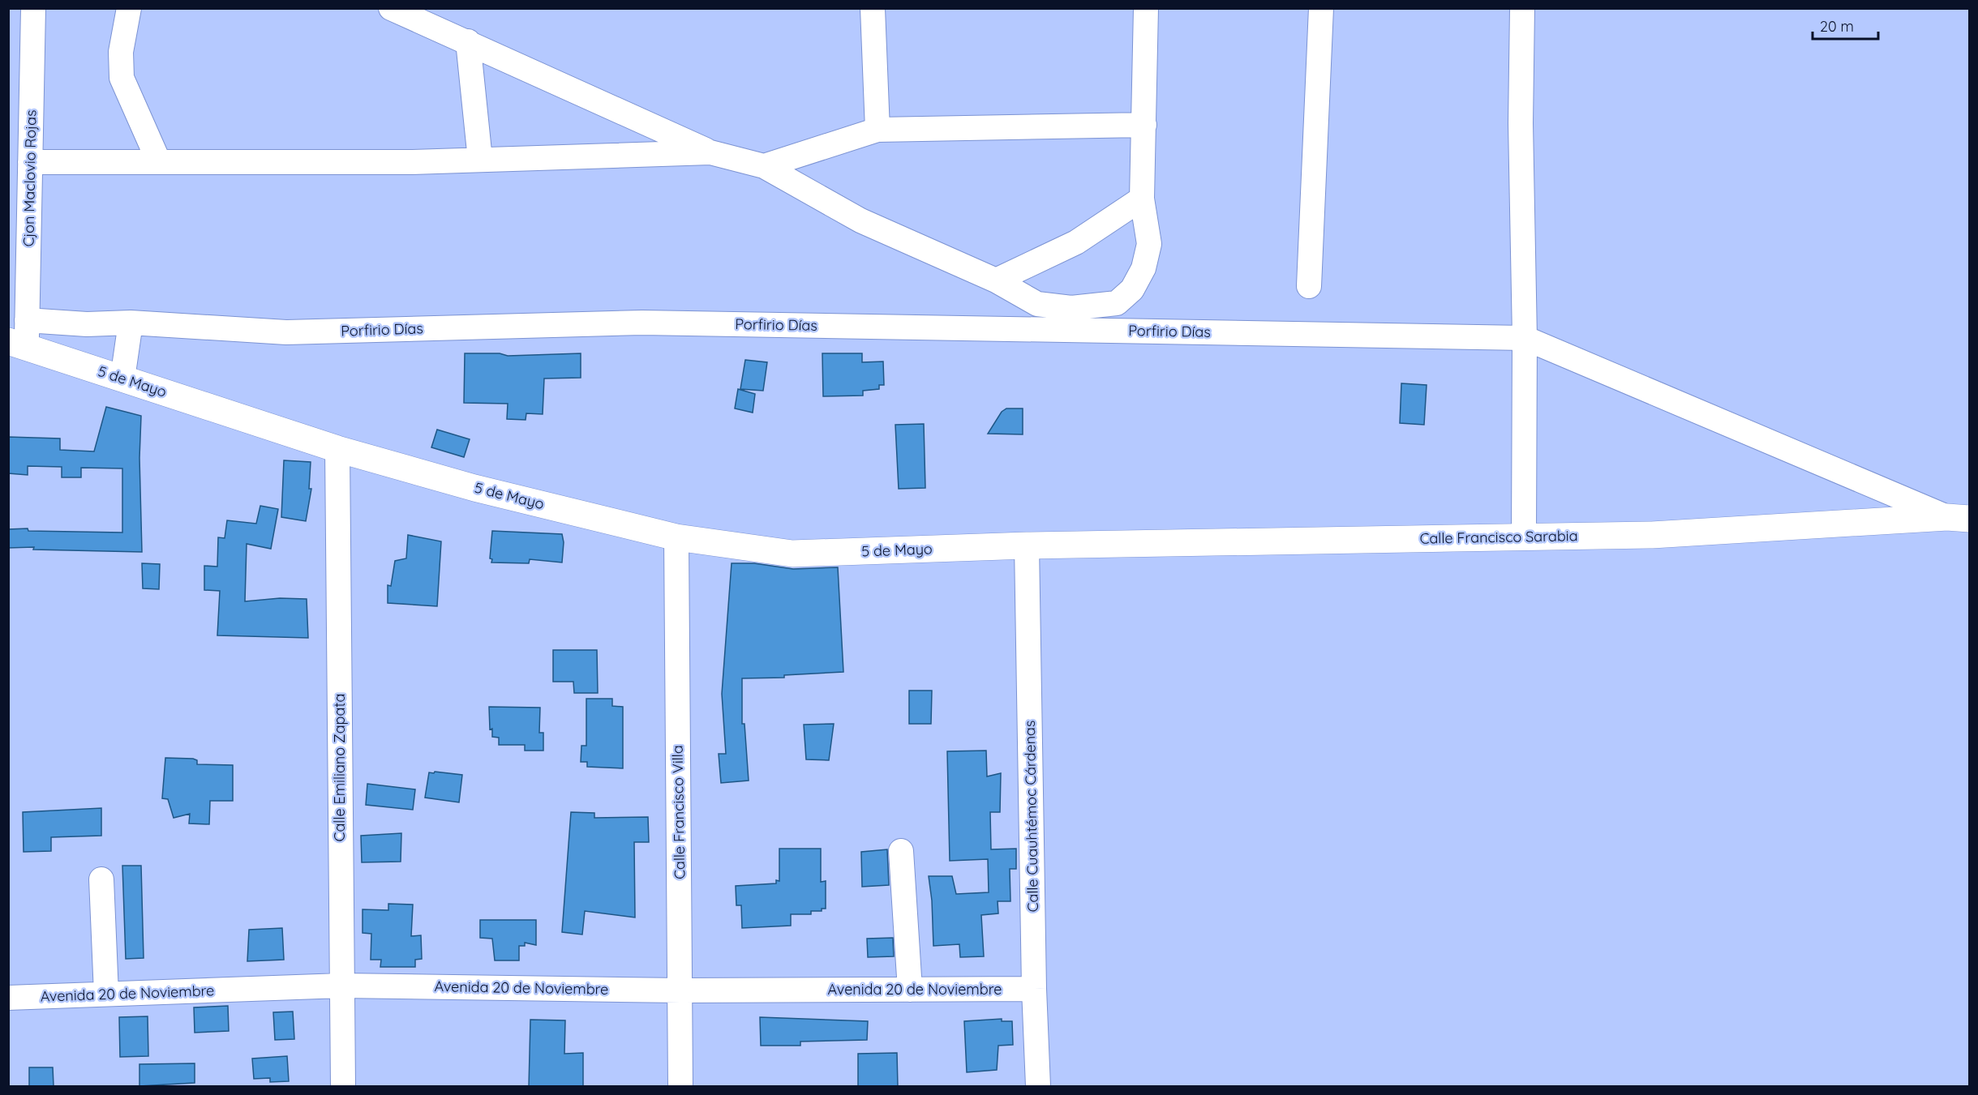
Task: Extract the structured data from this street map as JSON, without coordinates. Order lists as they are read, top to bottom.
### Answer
{
  "streets": {
    "street": [
      "Cjon Maclovio Rojas",
      "Porfirio Días",
      "5 de Mayo",
      "Calle Francisco Sarabia",
      "Calle Emiliano Zapata",
      "Calle Francisco Villa",
      "Calle Cuauhtémoc Cárdenas",
      "Avenida 20 de Noviembre"
    ]
  },
  "crossings": [
    ["Cjon Maclovio Rojas", "Porfirio Días"],
    ["Cjon Maclovio Rojas", "5 de Mayo"],
    ["5 de Mayo", "Calle Francisco Sarabia"],
    ["5 de Mayo", "Calle Emiliano Zapata"],
    ["5 de Mayo", "Calle Francisco Villa"],
    ["5 de Mayo", "Calle Cuauhtémoc Cárdenas"],
    ["Calle Francisco Sarabia", "Calle Cuauhtémoc Cárdenas"],
    ["Calle Emiliano Zapata", "Avenida 20 de Noviembre"],
    ["Calle Francisco Villa", "Avenida 20 de Noviembre"],
    ["Calle Cuauhtémoc Cárdenas", "Avenida 20 de Noviembre"]
  ],
  "scale_bar": "20 m"
}
